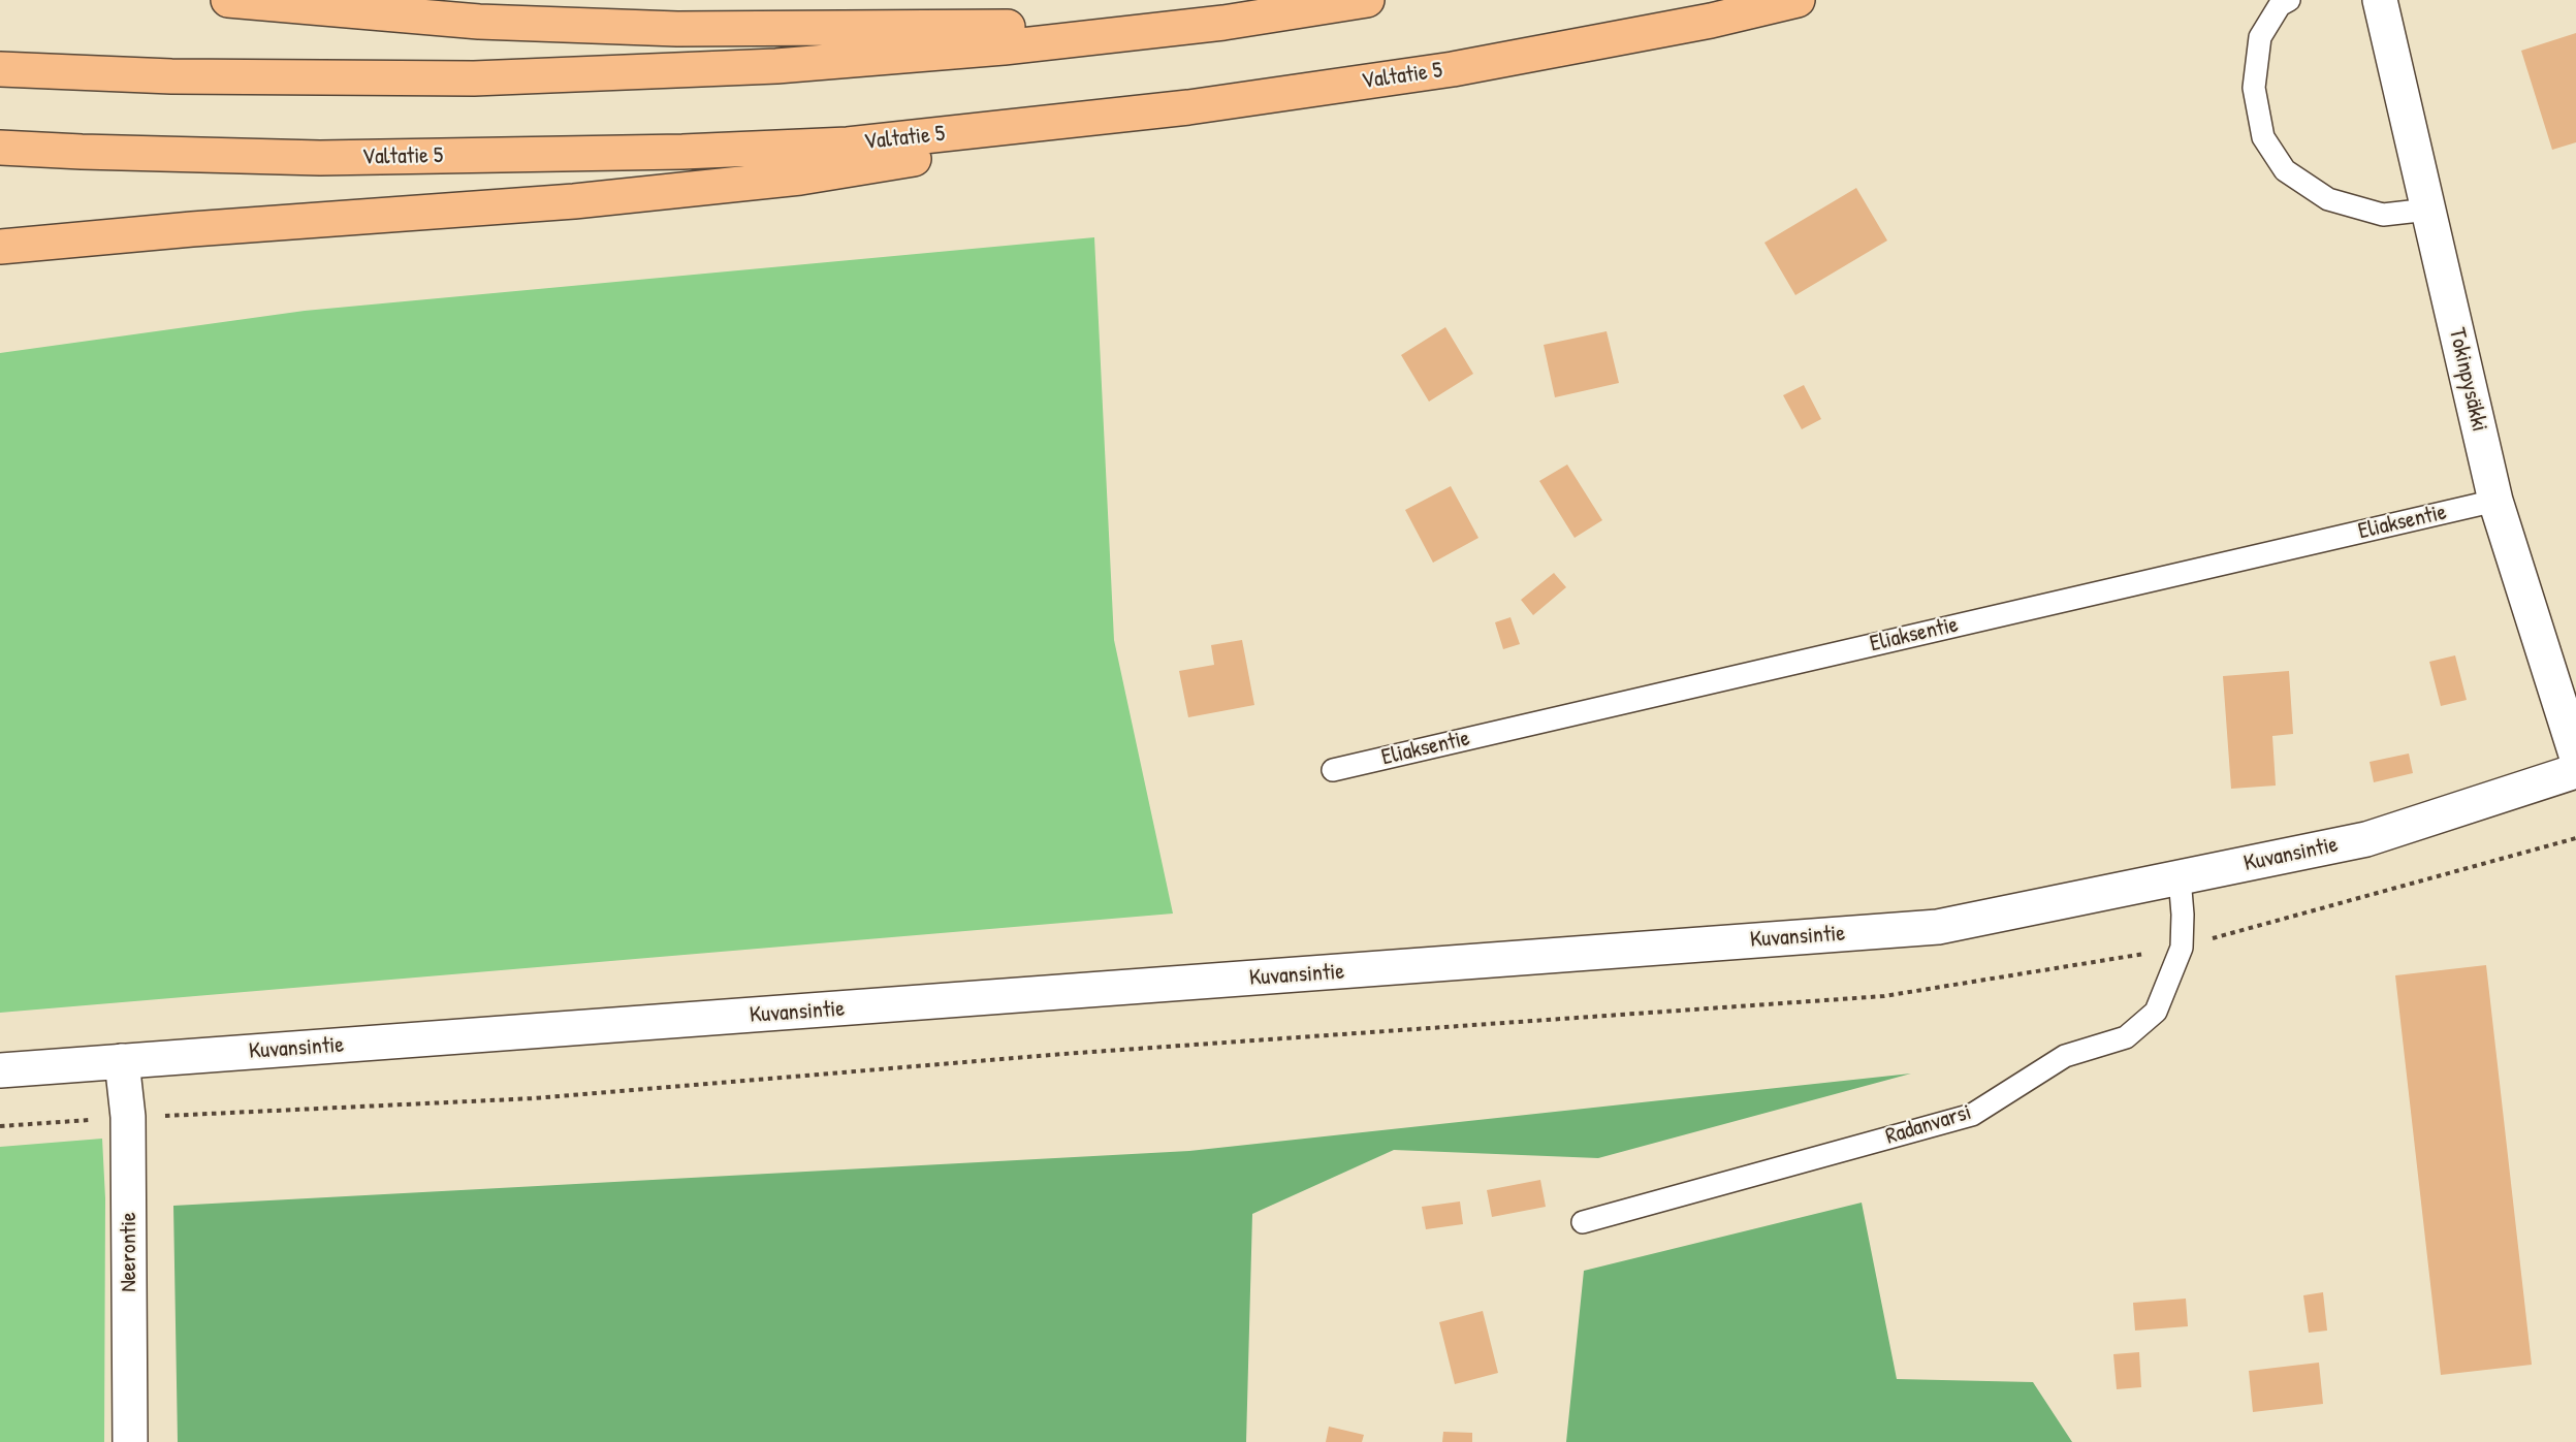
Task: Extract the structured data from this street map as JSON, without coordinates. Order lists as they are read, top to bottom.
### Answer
{
  "streets": {
    "highway": ["Valtatie 5"],
    "street": ["Tokinpysäkki", "Kuvansintie", "Neerontie"],
    "lane": ["Eliaksentie", "Radanvarsi"]
  },
  "crossings": [
    ["Tokinpysäkki", "Eliaksentie"],
    ["Kuvansintie", "Radanvarsi"],
    ["Kuvansintie", "Neerontie"]
  ]
}
